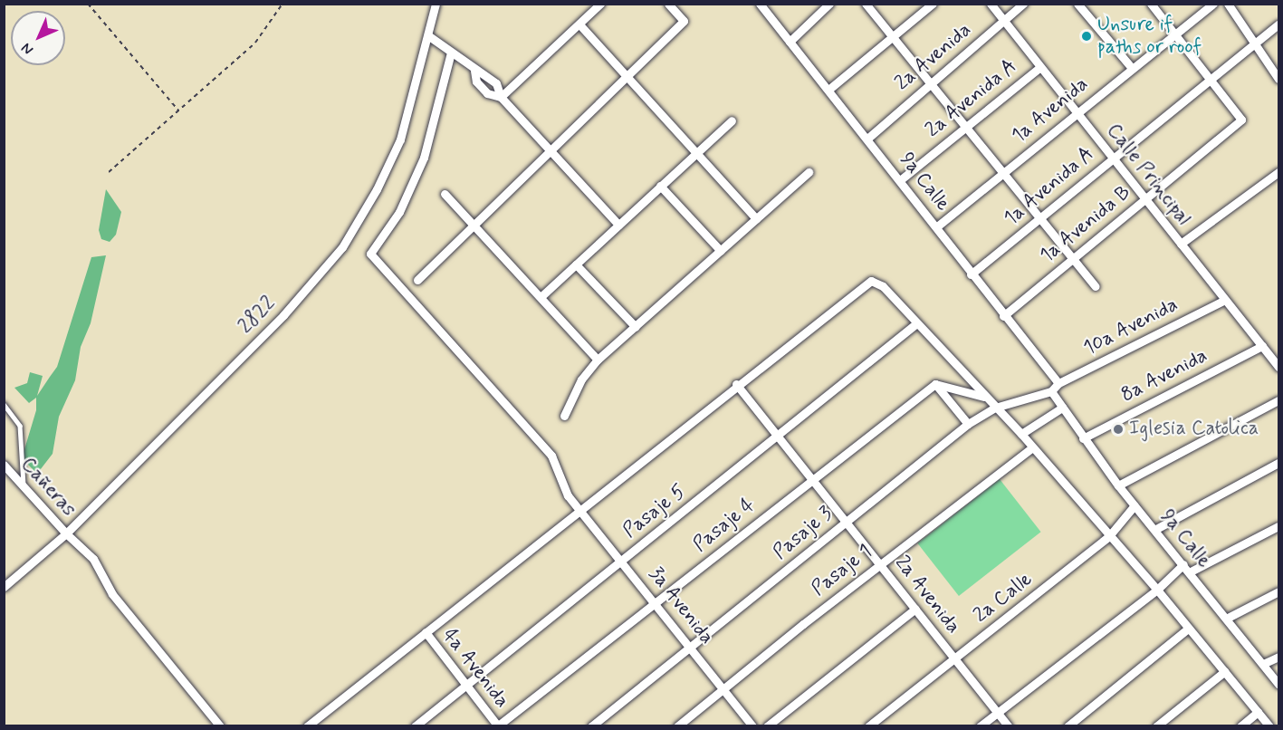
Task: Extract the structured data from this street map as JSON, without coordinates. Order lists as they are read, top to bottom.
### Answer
{
  "streets": {
    "street": [
      "2a Avenida",
      "2a Avenida A",
      "1a Avenida",
      "Calle Principal",
      "9a Calle",
      "1a Avenida A",
      "1a Avenida B",
      "2822",
      "10a Avenida",
      "8a Avenida",
      "Cañeras",
      "Pasaje 5",
      "Pasaje 4",
      "Pasaje 3",
      "Pasaje 1",
      "2a Calle",
      "3a Avenida",
      "4a Avenida"
    ]
  },
  "crossings": [
    ["2a Avenida", "Calle Principal"],
    ["2a Avenida", "9a Calle"],
    ["2a Avenida", "Pasaje 5"],
    ["2a Avenida", "Pasaje 4"],
    ["2a Avenida", "Pasaje 3"],
    ["2a Avenida", "Pasaje 1"],
    ["2a Avenida", "2a Calle"],
    ["2a Avenida A", "Calle Principal"],
    ["2a Avenida A", "9a Calle"],
    ["1a Avenida", "Calle Principal"],
    ["1a Avenida", "9a Calle"],
    ["Calle Principal", "1a Avenida A"],
    ["Calle Principal", "1a Avenida B"],
    ["Calle Principal", "10a Avenida"],
    ["Calle Principal", "8a Avenida"],
    ["9a Calle", "1a Avenida A"],
    ["9a Calle", "1a Avenida B"],
    ["9a Calle", "10a Avenida"],
    ["9a Calle", "8a Avenida"],
    ["9a Calle", "Pasaje 3"],
    ["9a Calle", "2a Calle"],
    ["1a Avenida A", "1a Avenida B"],
    ["2822", "Cañeras"],
    ["10a Avenida", "Pasaje 3"],
    ["Pasaje 5", "3a Avenida"],
    ["Pasaje 5", "4a Avenida"],
    ["Pasaje 4", "3a Avenida"],
    ["Pasaje 4", "4a Avenida"],
    ["Pasaje 3", "3a Avenida"],
    ["Pasaje 1", "3a Avenida"]
  ],
  "places": ["Unsure if paths or roof", "Iglesia Catolica"],
  "north": "bottom left"
}
